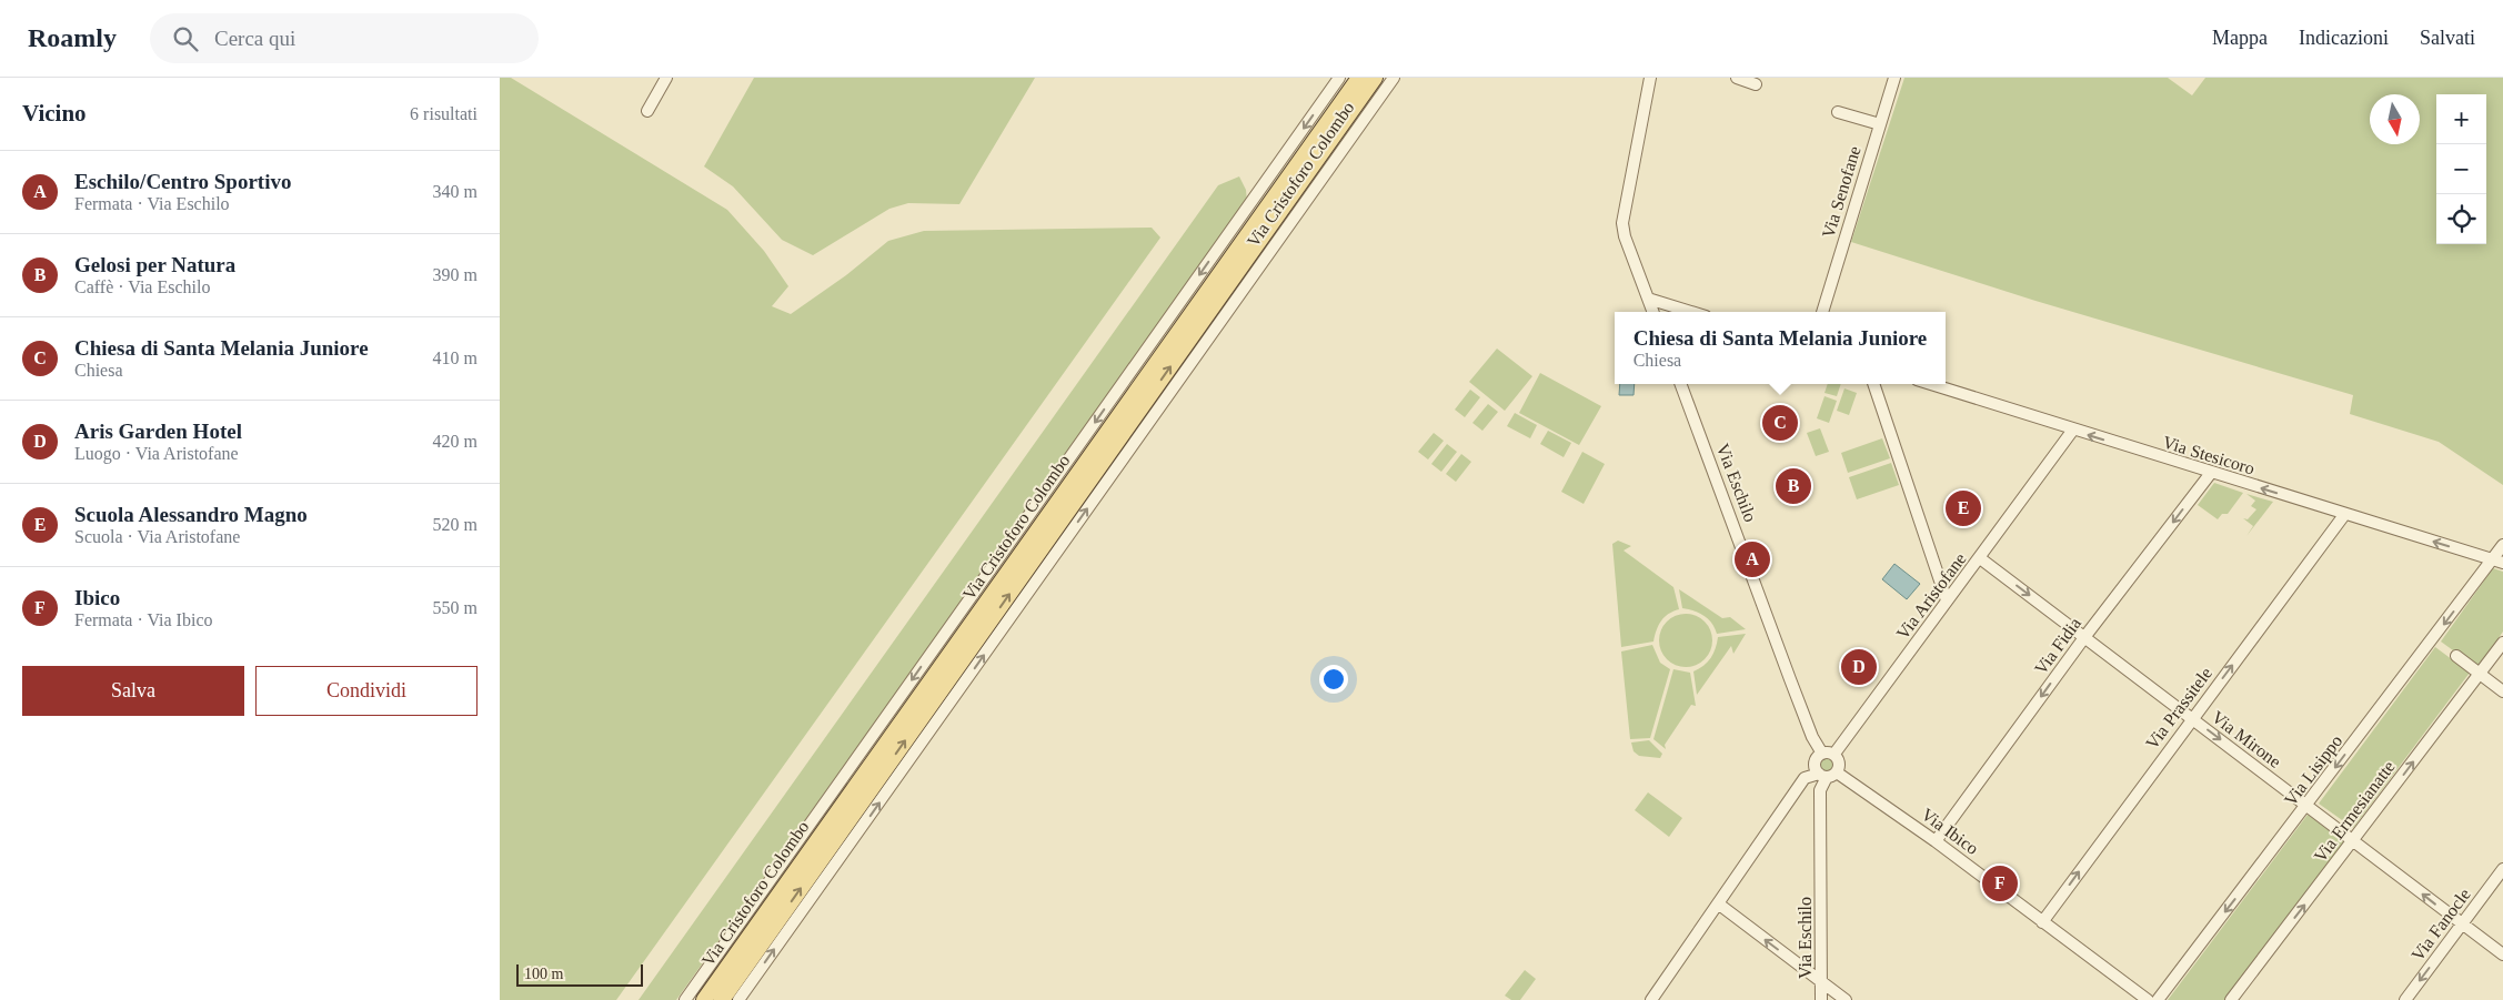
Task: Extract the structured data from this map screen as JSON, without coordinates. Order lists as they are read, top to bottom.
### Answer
{
  "streets": {
    "main road": ["Via Cristoforo Colombo"],
    "street": [
      "Via Senofane",
      "Via Stesicoro",
      "Via Eschilo",
      "Via Aristofane",
      "Via Fidia",
      "Via Prassitele",
      "Via Mirone",
      "Via Lisippo",
      "Via Ermesianatte",
      "Via Ibico",
      "Via Fanocle"
    ]
  },
  "crossings": [
    ["Via Stesicoro", "Via Aristofane"],
    ["Via Stesicoro", "Via Fidia"],
    ["Via Stesicoro", "Via Prassitele"],
    ["Via Stesicoro", "Via Lisippo"],
    ["Via Eschilo", "Via Aristofane"],
    ["Via Eschilo", "Via Ibico"],
    ["Via Aristofane", "Via Mirone"],
    ["Via Aristofane", "Via Ibico"],
    ["Via Fidia", "Via Mirone"],
    ["Via Fidia", "Via Ibico"],
    ["Via Prassitele", "Via Mirone"],
    ["Via Prassitele", "Via Ibico"],
    ["Via Mirone", "Via Lisippo"],
    ["Via Mirone", "Via Ermesianatte"],
    ["Via Mirone", "Via Fanocle"]
  ],
  "one_way": [
    "Via Stesicoro",
    "Via Fidia",
    "Via Prassitele",
    "Via Lisippo",
    "Via Ermesianatte",
    "Via Fanocle"
  ],
  "scale_bar": "100 m",
  "north": "bottom",
  "page": {
    "header": "Roamly",
    "search": "Cerca qui",
    "nav": ["Mappa", "Indicazioni", "Salvati"],
    "heading": ["Vicino", "6 risultati"],
    "map_buttons": ["+", "−"],
    "list": [
      {
        "mark": "A",
        "name": "Eschilo/Centro Sportivo",
        "note": "Fermata · Via Eschilo",
        "value": "340 m"
      },
      {
        "mark": "B",
        "name": "Gelosi per Natura",
        "note": "Caffè · Via Eschilo",
        "value": "390 m"
      },
      {
        "mark": "C",
        "name": "Chiesa di Santa Melania Juniore",
        "note": "Chiesa",
        "value": "410 m"
      },
      {
        "mark": "D",
        "name": "Aris Garden Hotel",
        "note": "Luogo · Via Aristofane",
        "value": "420 m"
      },
      {
        "mark": "E",
        "name": "Scuola Alessandro Magno",
        "note": "Scuola · Via Aristofane",
        "value": "520 m"
      },
      {
        "mark": "F",
        "name": "Ibico",
        "note": "Fermata · Via Ibico",
        "value": "550 m"
      }
    ],
    "popup": ["Chiesa di Santa Melania Juniore", "Chiesa"],
    "pins": [
      "C",
      "B",
      "E",
      "A",
      "D",
      "F"
    ],
    "buttons": ["Salva", "Condividi"],
    "scale": "100 m"
  }
}
